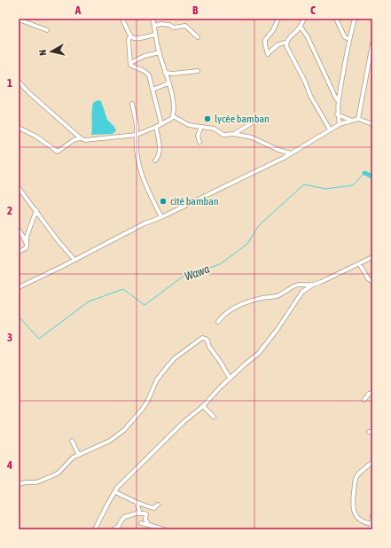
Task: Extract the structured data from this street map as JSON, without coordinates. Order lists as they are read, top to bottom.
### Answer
{
  "water": ["Wawa"],
  "places": ["lycée bamban", "cité bamban"],
  "north": "left",
  "grid": {
    "columns": ["A", "B", "C"],
    "rows": [
      "1",
      "2",
      "3",
      "4"
    ]
  }
}
